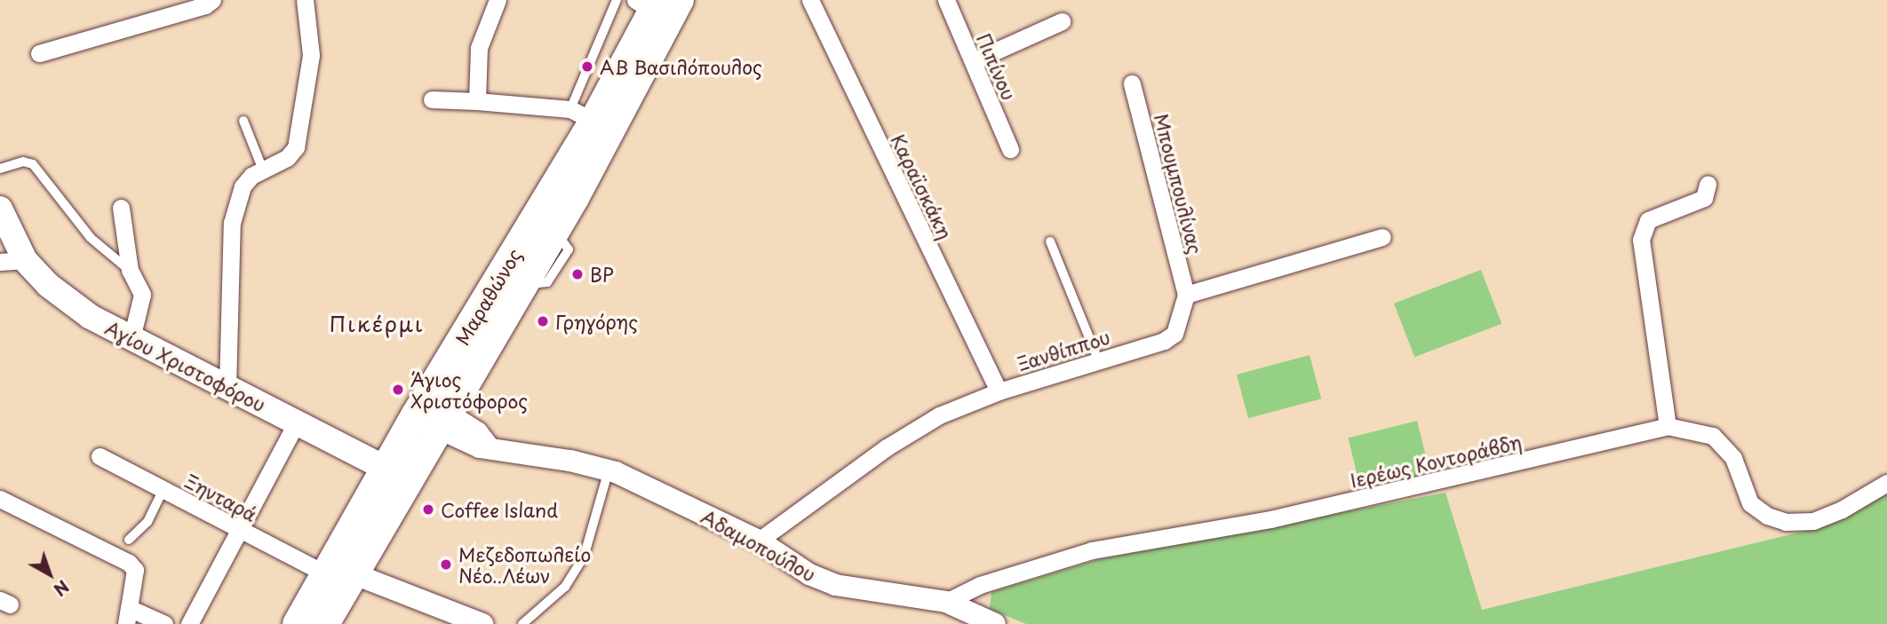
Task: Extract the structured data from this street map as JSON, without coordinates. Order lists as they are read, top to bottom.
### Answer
{
  "streets": {
    "main road": ["Μαραθώνος", "Αγίου Χριστοφόρου"],
    "street": [
      "Πιπίνου",
      "Μπουμπουλίνας",
      "Καραϊσκάκη",
      "Ξανθίππου",
      "Ιερέως Κοντοράβδη",
      "Ξηνταρά",
      "Αδαμοπούλου"
    ]
  },
  "crossings": [
    ["Μπουμπουλίνας", "Ξανθίππου"],
    ["Καραϊσκάκη", "Ξανθίππου"],
    ["Μαραθώνος", "Αγίου Χριστοφόρου"],
    ["Μαραθώνος", "Ξηνταρά"],
    ["Μαραθώνος", "Αδαμοπούλου"],
    ["Ξανθίππου", "Αδαμοπούλου"],
    ["Ιερέως Κοντοράβδη", "Αδαμοπούλου"]
  ],
  "districts": ["Πικέρμι"],
  "places": [
    "ΑΒ Βασιλόπουλος",
    "BP",
    "Γρηγόρης",
    "Άγιος Χριστόφορος",
    "Coffee Island",
    "Μεζεδοπωλείο Νέο..Λέων"
  ],
  "north": "bottom right"
}
